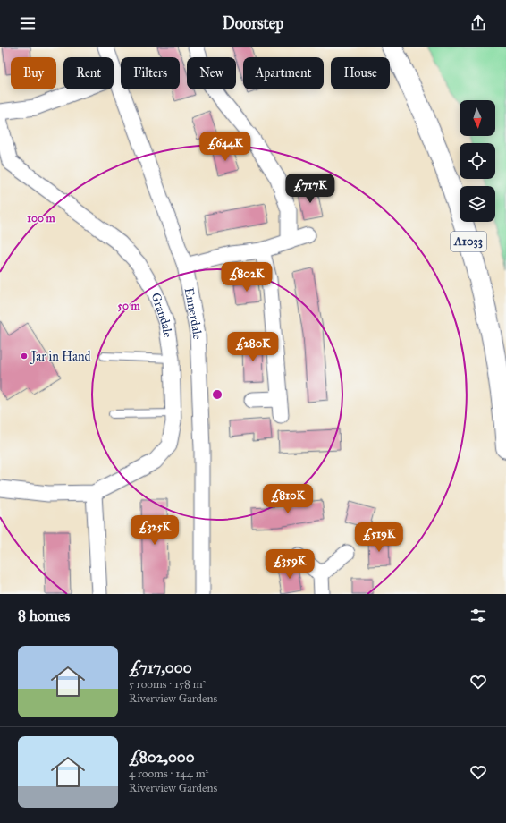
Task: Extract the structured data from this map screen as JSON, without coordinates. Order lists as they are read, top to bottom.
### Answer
{
  "streets": {
    "highway": ["A1033"],
    "street": ["Ennerdale", "Grandale"]
  },
  "places": ["Jar in Hand"],
  "north": "bottom",
  "page": {
    "header": "Doorstep",
    "chip": [
      "Buy",
      "Rent",
      "Filters",
      "New",
      "Apartment",
      "House"
    ],
    "price": [
      "£644K",
      "£717K",
      "£802K",
      "£280K",
      "£810K",
      "£325K",
      "£519K",
      "£359K"
    ],
    "heading": "8 homes",
    "list": [
      {
        "name": "£717,000",
        "note": "5 rooms · 158 m² · Riverview Gardens"
      },
      {
        "name": "£802,000",
        "note": "4 rooms · 144 m² · Riverview Gardens"
      }
    ]
  },
  "rings": ["100 m", "50 m"]
}
